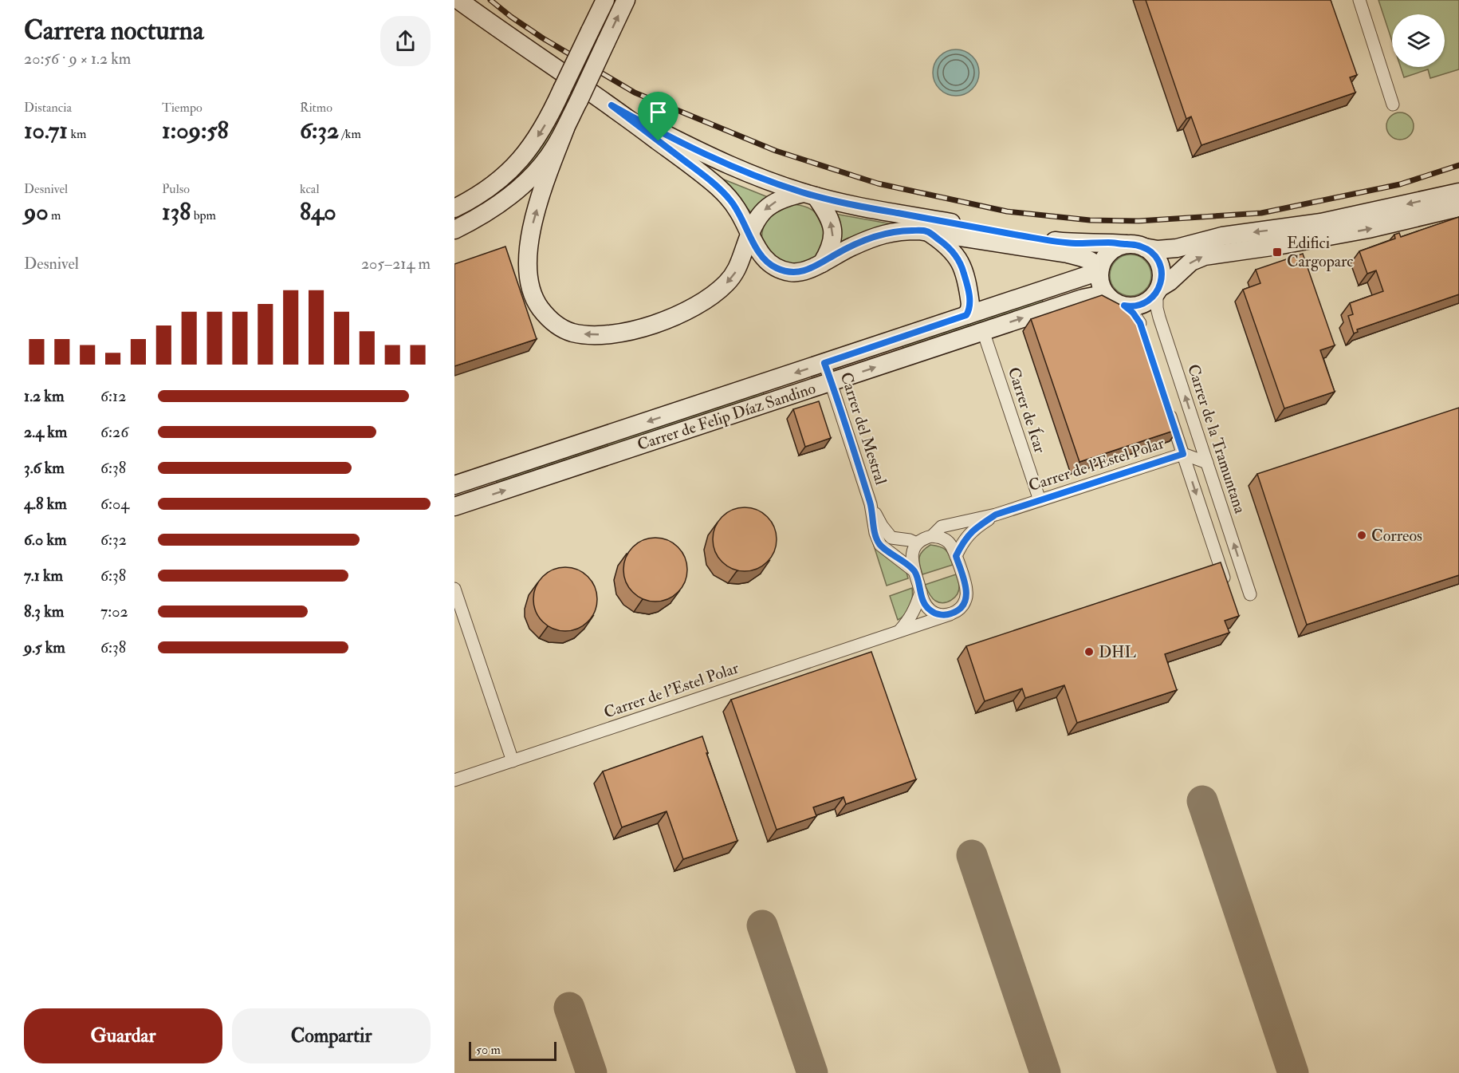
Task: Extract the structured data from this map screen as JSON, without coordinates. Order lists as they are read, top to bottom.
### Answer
{
  "streets": {
    "main road": ["Carrer de Felip Díaz Sandino"],
    "street": [
      "Carrer de Ícar",
      "Carrer del Mestral",
      "Carrer de la Tramuntana",
      "Carrer de l'Estel Polar"
    ]
  },
  "crossings": [
    ["Carrer de Ícar", "Carrer de Felip Díaz Sandino"],
    ["Carrer de Ícar", "Carrer de l'Estel Polar"],
    ["Carrer de Felip Díaz Sandino", "Carrer del Mestral"],
    ["Carrer de Felip Díaz Sandino", "Carrer de la Tramuntana"],
    ["Carrer del Mestral", "Carrer de l'Estel Polar"],
    ["Carrer de la Tramuntana", "Carrer de l'Estel Polar"]
  ],
  "places": {
    "transit": ["Edifici Cargoparc"],
    "other": ["Correos", "DHL"]
  },
  "scale_bar": "50 m",
  "page": {
    "heading": ["Carrera nocturna", "20:56 · 9 × 1.2 km"],
    "stats": [
      ["Distancia", "10.71 km"],
      ["Tiempo", "1:09:58"],
      ["Ritmo", "6:32 /km"],
      ["Desnivel", "90 m"],
      ["Pulso", "138 bpm"],
      ["kcal", "840"]
    ],
    "chart": ["Desnivel", "205–214 m"],
    "list": [
      {
        "name": "1.2 km",
        "note": "6:12"
      },
      {
        "name": "2.4 km",
        "note": "6:26"
      },
      {
        "name": "3.6 km",
        "note": "6:38"
      },
      {
        "name": "4.8 km",
        "note": "6:04"
      },
      {
        "name": "6.0 km",
        "note": "6:32"
      },
      {
        "name": "7.1 km",
        "note": "6:38"
      },
      {
        "name": "8.3 km",
        "note": "7:02"
      },
      {
        "name": "9.5 km",
        "note": "6:38"
      }
    ],
    "buttons": ["Guardar", "Compartir"],
    "scale": "50 m"
  }
}
